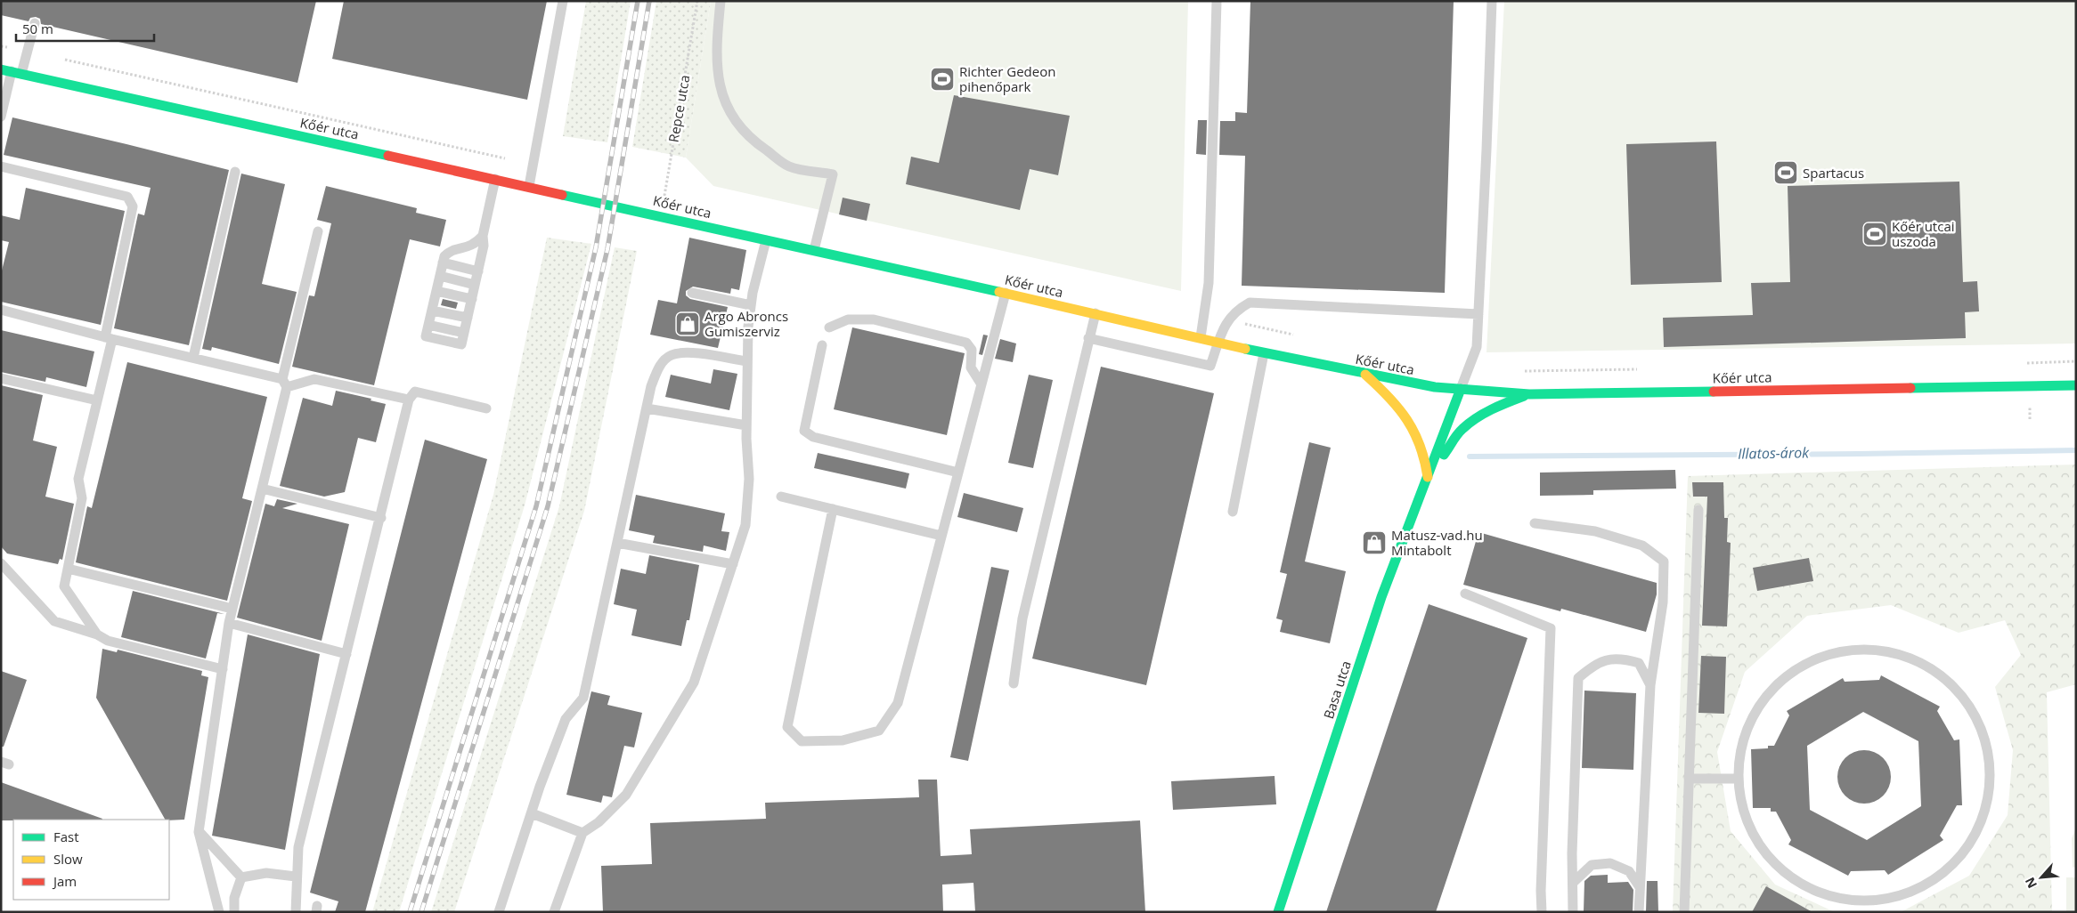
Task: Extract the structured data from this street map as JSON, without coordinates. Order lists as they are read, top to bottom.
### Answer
{
  "streets": {
    "street": ["Kőér utca", "Basa utca"],
    "path": ["Repce utca"]
  },
  "crossings": [
    ["Repce utca", "Kőér utca"],
    ["Kőér utca", "Basa utca"]
  ],
  "water": ["Illatos-árok"],
  "places": {
    "sports": ["Richter Gedeon pihenőpark", "Spartacus", "Kőér utcai uszoda"],
    "shop": ["Argo Abroncs Gumiszerviz", "Matusz-vad.hu Mintabolt"]
  },
  "legend": ["Fast", "Slow", "Jam"],
  "scale_bar": "50 m",
  "north": "bottom left"
}
